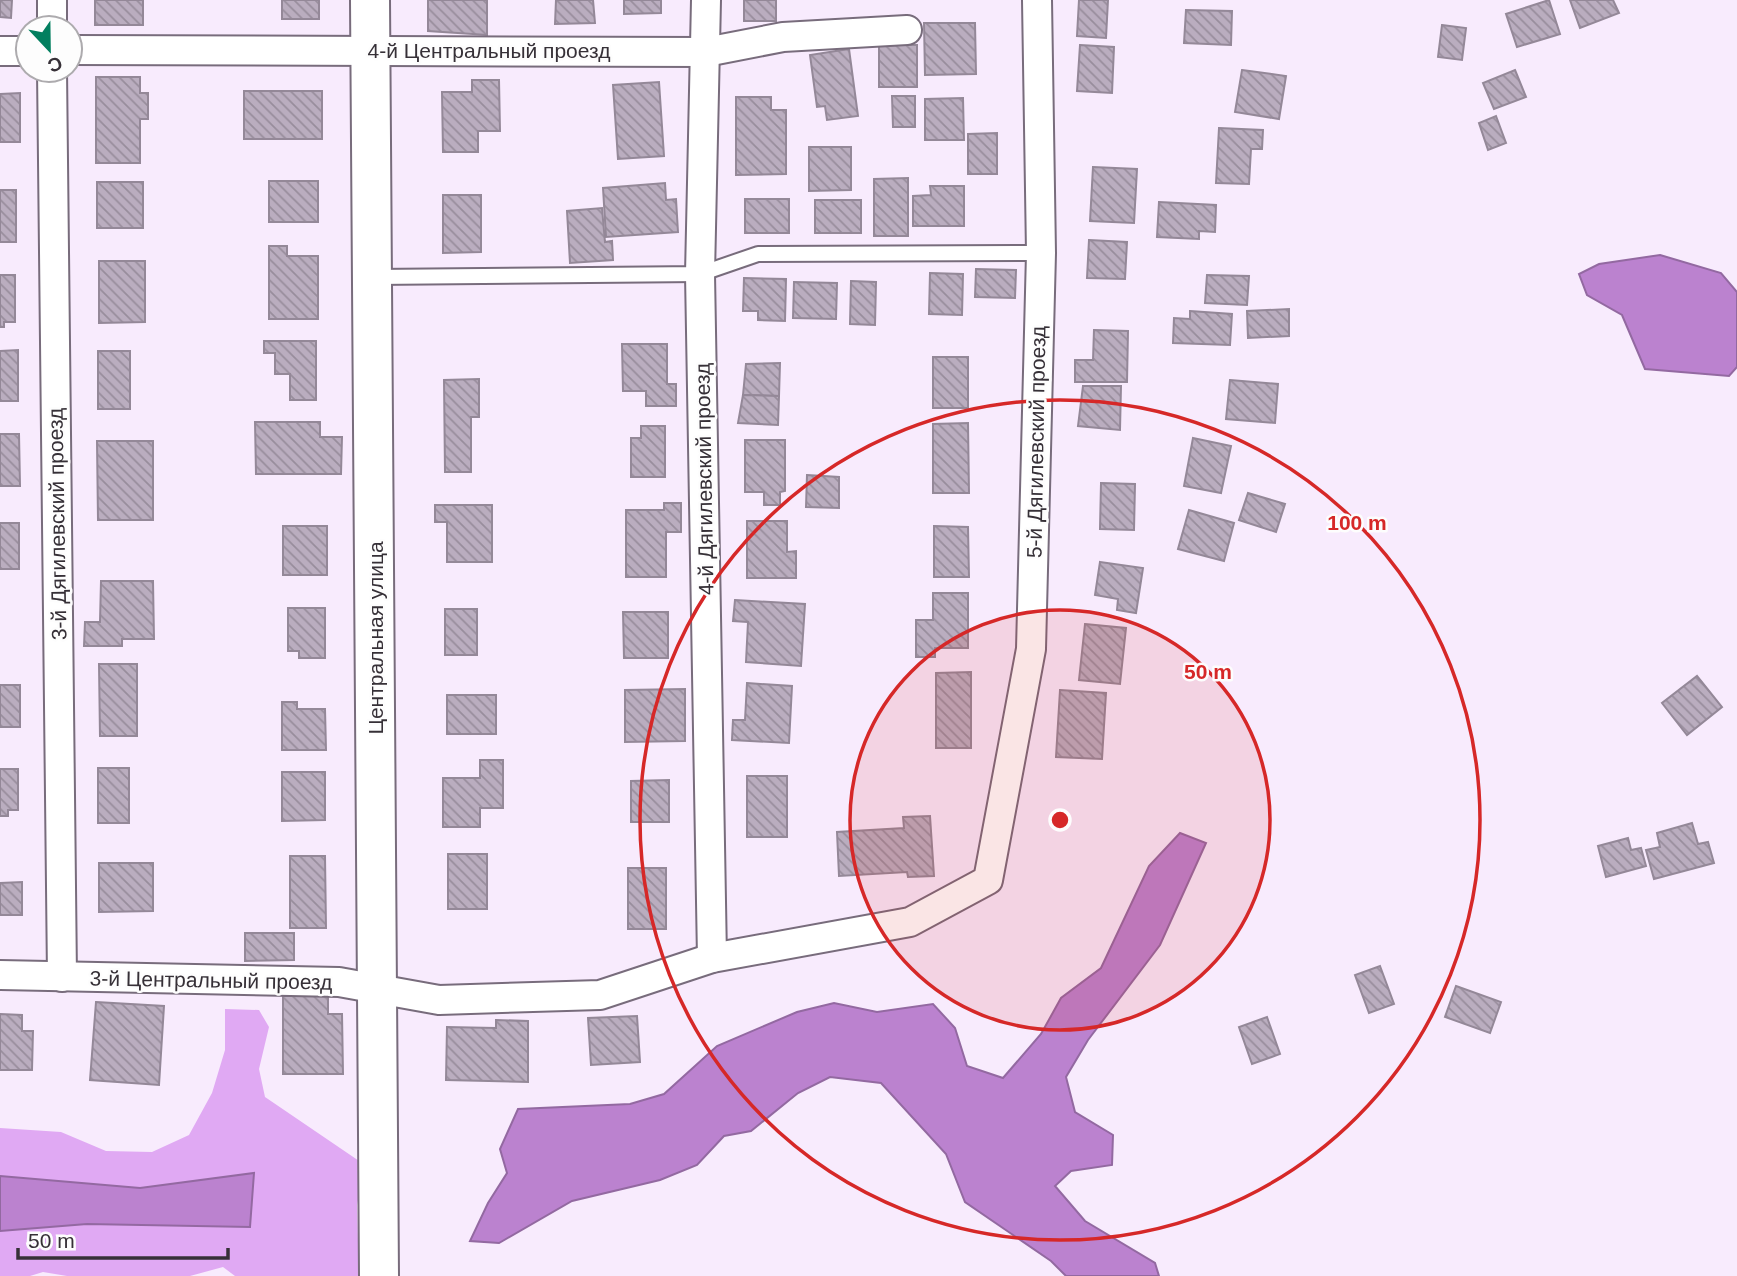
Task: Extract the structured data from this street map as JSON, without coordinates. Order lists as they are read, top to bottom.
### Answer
{
  "streets": {
    "street": [
      "4-й Центральный проезд",
      "5-й Дягилевский проезд",
      "4-й Дягилевский проезд",
      "3-й Дягилевский проезд",
      "Центральная улица",
      "3-й Центральный проезд"
    ]
  },
  "crossings": [
    ["4-й Центральный проезд", "4-й Дягилевский проезд"],
    ["4-й Центральный проезд", "Центральная улица"],
    ["5-й Дягилевский проезд", "3-й Центральный проезд"],
    ["4-й Дягилевский проезд", "3-й Центральный проезд"],
    ["3-й Дягилевский проезд", "3-й Центральный проезд"],
    ["Центральная улица", "3-й Центральный проезд"]
  ],
  "scale_bar": "50 m",
  "north": "bottom",
  "rings": ["100 m", "50 m"]
}
